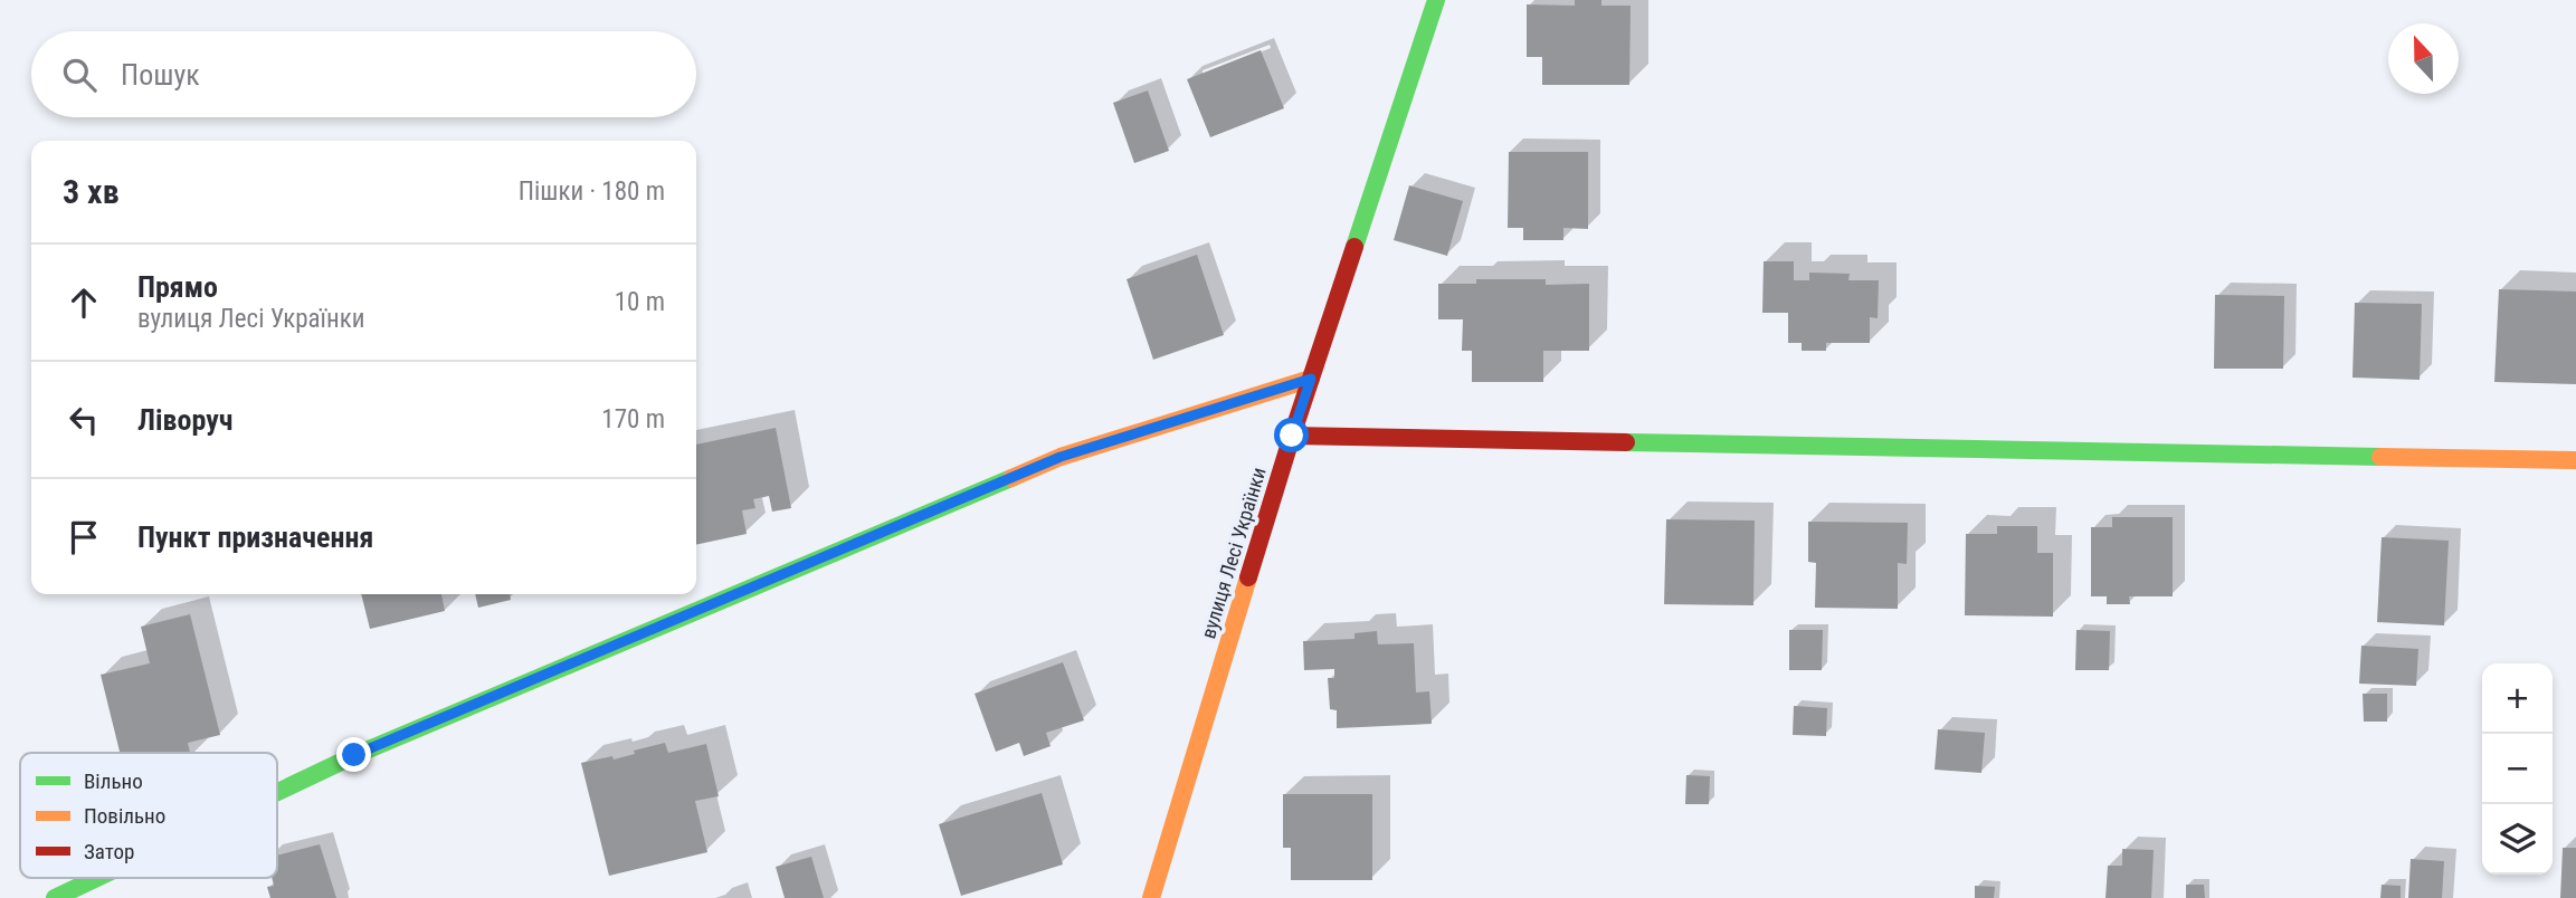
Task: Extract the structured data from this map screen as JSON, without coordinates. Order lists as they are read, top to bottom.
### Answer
{
  "streets": {
    "street": ["вулиця Лесі Українки"]
  },
  "legend": ["Вільно", "Повільно", "Затор"],
  "north": "top",
  "page": {
    "search": "Пошук",
    "heading": ["3 хв", "Пішки · 180 m"],
    "list": [
      ["Прямо", "вулиця Лесі Українки", "10 m"],
      ["Ліворуч", "170 m"],
      "Пункт призначення"
    ],
    "map_buttons": ["+", "−"]
  }
}
